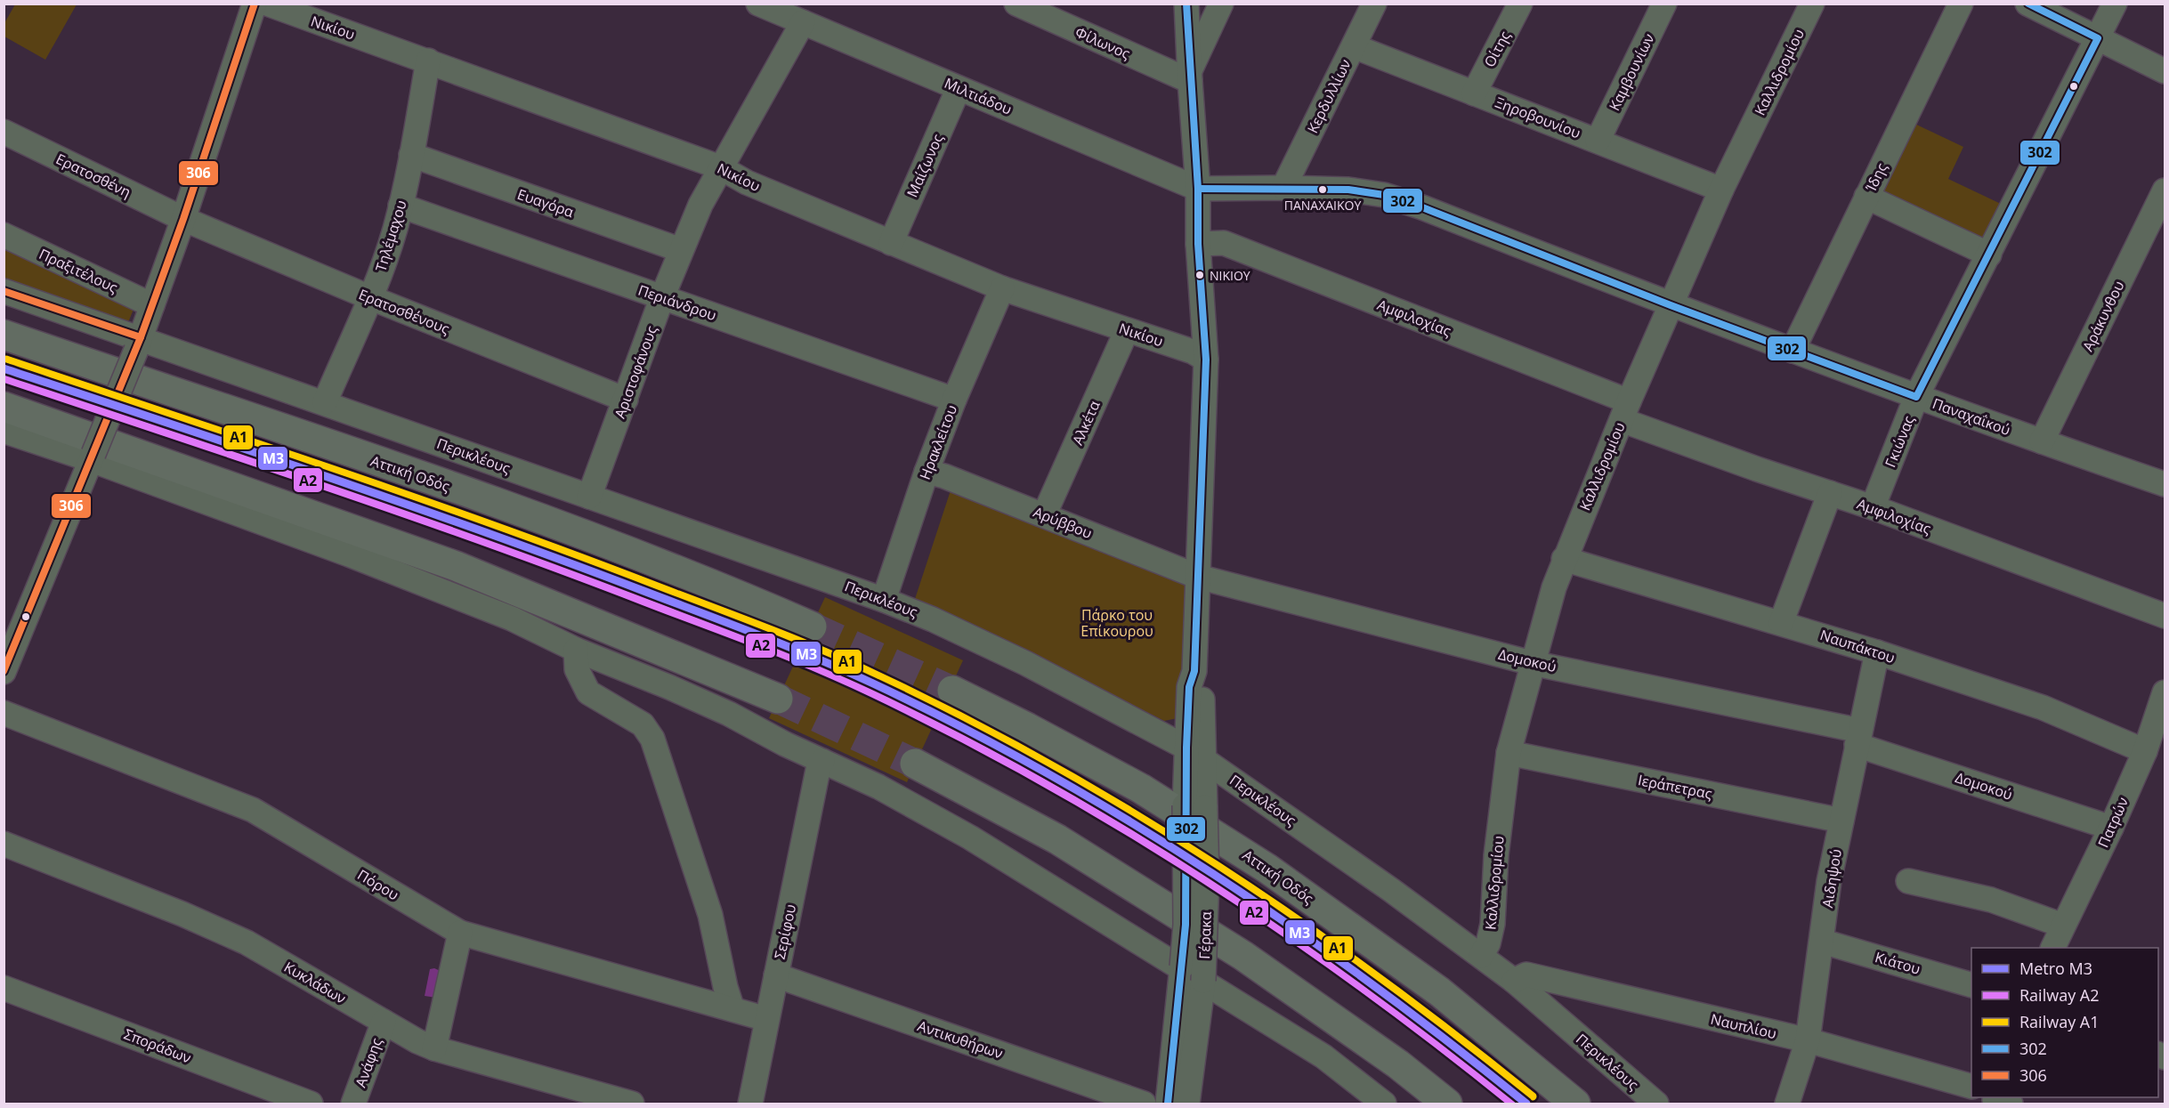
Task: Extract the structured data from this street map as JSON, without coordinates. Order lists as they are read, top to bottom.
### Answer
{
  "streets": {
    "highway": ["Αττική Οδός"],
    "street": [
      "Νικίου",
      "Φίλωνος",
      "Οίτης",
      "Καμβουνίων",
      "Καλλιδρομίου",
      "Μιλτιάδου",
      "Κερδυλλίων",
      "Ξηροβουνίου",
      "Μαίζωνος",
      "Ερατοσθένη",
      "Ίδης",
      "Ευαγόρα",
      "Τηλέμαχου",
      "Πραξιτέλους",
      "Περιάνδρου",
      "Ερατοσθένους",
      "Αράκυνθου",
      "Αμφιλοχίας",
      "Αριστοφάνους",
      "Παναχαΐκού",
      "Αλκέτα",
      "Γκιώνας",
      "Ηρακλείτου",
      "Περικλέους",
      "Αρύββου",
      "Ναυπάκτου",
      "Δομοκού",
      "Ιεράπετρας",
      "Πατρών",
      "Αιδηψού",
      "Πόρου",
      "Σερίφου",
      "Γέρακα",
      "Κιάτου",
      "Κυκλάδων",
      "Ναυπλίου",
      "Αντικυθήρων",
      "Σποράδων",
      "Ανάφης"
    ]
  },
  "crossings": [
    ["Νικίου", "Μαίζωνος"],
    ["Νικίου", "Τηλέμαχου"],
    ["Νικίου", "Αριστοφάνους"],
    ["Νικίου", "Αλκέτα"],
    ["Νικίου", "Ηρακλείτου"],
    ["Νικίου", "Γέρακα"],
    ["Φίλωνος", "Γέρακα"],
    ["Οίτης", "Ξηροβουνίου"],
    ["Καμβουνίων", "Ξηροβουνίου"],
    ["Καλλιδρομίου", "Ξηροβουνίου"],
    ["Καλλιδρομίου", "Αμφιλοχίας"],
    ["Καλλιδρομίου", "Παναχαΐκού"],
    ["Καλλιδρομίου", "Περικλέους"],
    ["Καλλιδρομίου", "Ναυπάκτου"],
    ["Καλλιδρομίου", "Δομοκού"],
    ["Καλλιδρομίου", "Ιεράπετρας"],
    ["Μιλτιάδου", "Μαίζωνος"],
    ["Μιλτιάδου", "Αριστοφάνους"],
    ["Μιλτιάδου", "Παναχαΐκού"],
    ["Μιλτιάδου", "Γέρακα"],
    ["Κερδυλλίων", "Ξηροβουνίου"],
    ["Κερδυλλίων", "Παναχαΐκού"],
    ["Ερατοσθένη", "Ερατοσθένους"],
    ["Ίδης", "Παναχαΐκού"],
    ["Ευαγόρα", "Τηλέμαχου"],
    ["Ευαγόρα", "Αριστοφάνους"],
    ["Τηλέμαχου", "Περιάνδρου"],
    ["Τηλέμαχου", "Ερατοσθένους"],
    ["Τηλέμαχου", "Περικλέους"],
    ["Περιάνδρου", "Αριστοφάνους"],
    ["Περιάνδρου", "Ηρακλείτου"],
    ["Ερατοσθένους", "Αριστοφάνους"],
    ["Αράκυνθου", "Παναχαΐκού"],
    ["Αμφιλοχίας", "Γκιώνας"],
    ["Αμφιλοχίας", "Γέρακα"],
    ["Αριστοφάνους", "Περικλέους"],
    ["Παναχαΐκού", "Γκιώνας"],
    ["Παναχαΐκού", "Γέρακα"],
    ["Αλκέτα", "Αρύββου"],
    ["Ηρακλείτου", "Περικλέους"],
    ["Ηρακλείτου", "Αρύββου"],
    ["Περικλέους", "Γέρακα"],
    ["Περικλέους", "Ναυπλίου"],
    ["Αρύββου", "Δομοκού"],
    ["Αρύββου", "Γέρακα"],
    ["Ναυπάκτου", "Πατρών"],
    ["Ναυπάκτου", "Αιδηψού"],
    ["Δομοκού", "Πατρών"],
    ["Δομοκού", "Αιδηψού"],
    ["Δομοκού", "Γέρακα"],
    ["Ιεράπετρας", "Αιδηψού"],
    ["Αιδηψού", "Κιάτου"],
    ["Αιδηψού", "Ναυπλίου"],
    ["Πόρου", "Σερίφου"],
    ["Σερίφου", "Αντικυθήρων"],
    ["Κυκλάδων", "Ανάφης"]
  ],
  "parks": ["Πάρκο του Επίκουρου"],
  "places": ["ΠΑΝΑΧΑΙΚΟΥ", "ΝΙΚΙΟΥ"],
  "lines": [
    "transit line 302",
    "transit line 306",
    "rail line A1",
    "metro line Μ3",
    "rail line A2"
  ],
  "legend": [
    "Metro Μ3",
    "Railway A2",
    "Railway A1",
    "302",
    "306"
  ]
}
